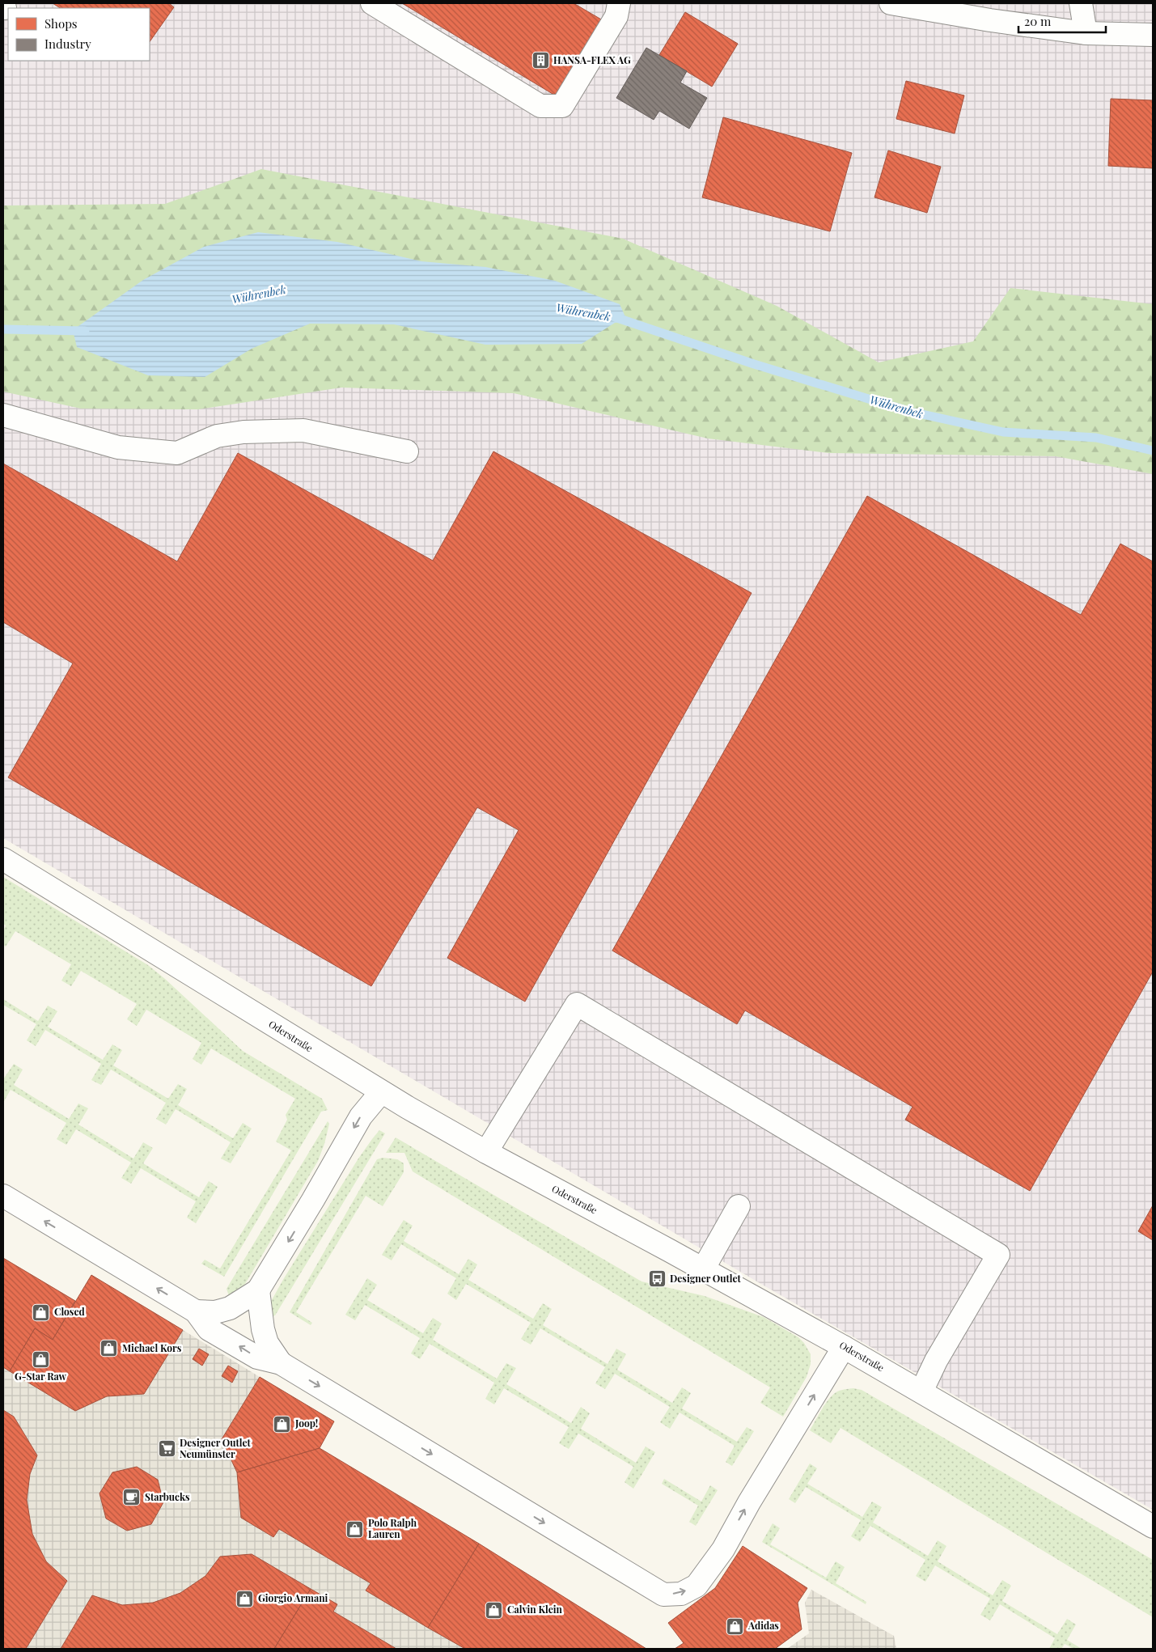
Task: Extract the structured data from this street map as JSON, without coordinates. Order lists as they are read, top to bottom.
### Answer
{
  "streets": {
    "street": ["Oderstraße"]
  },
  "water": ["Wührenbek"],
  "places": {
    "building": ["HANSA-FLEX AG"],
    "bus stop": ["Designer Outlet"],
    "shop": [
      "Closed",
      "Michael Kors",
      "G-Star Raw",
      "Joop!",
      "Polo Ralph Lauren",
      "Giorgio Armani",
      "Calvin Klein",
      "Adidas"
    ],
    "supermarket": ["Designer Outlet Neumünster"],
    "cafe": ["Starbucks"]
  },
  "legend": ["Shops", "Industry"],
  "scale_bar": "20 m"
}
